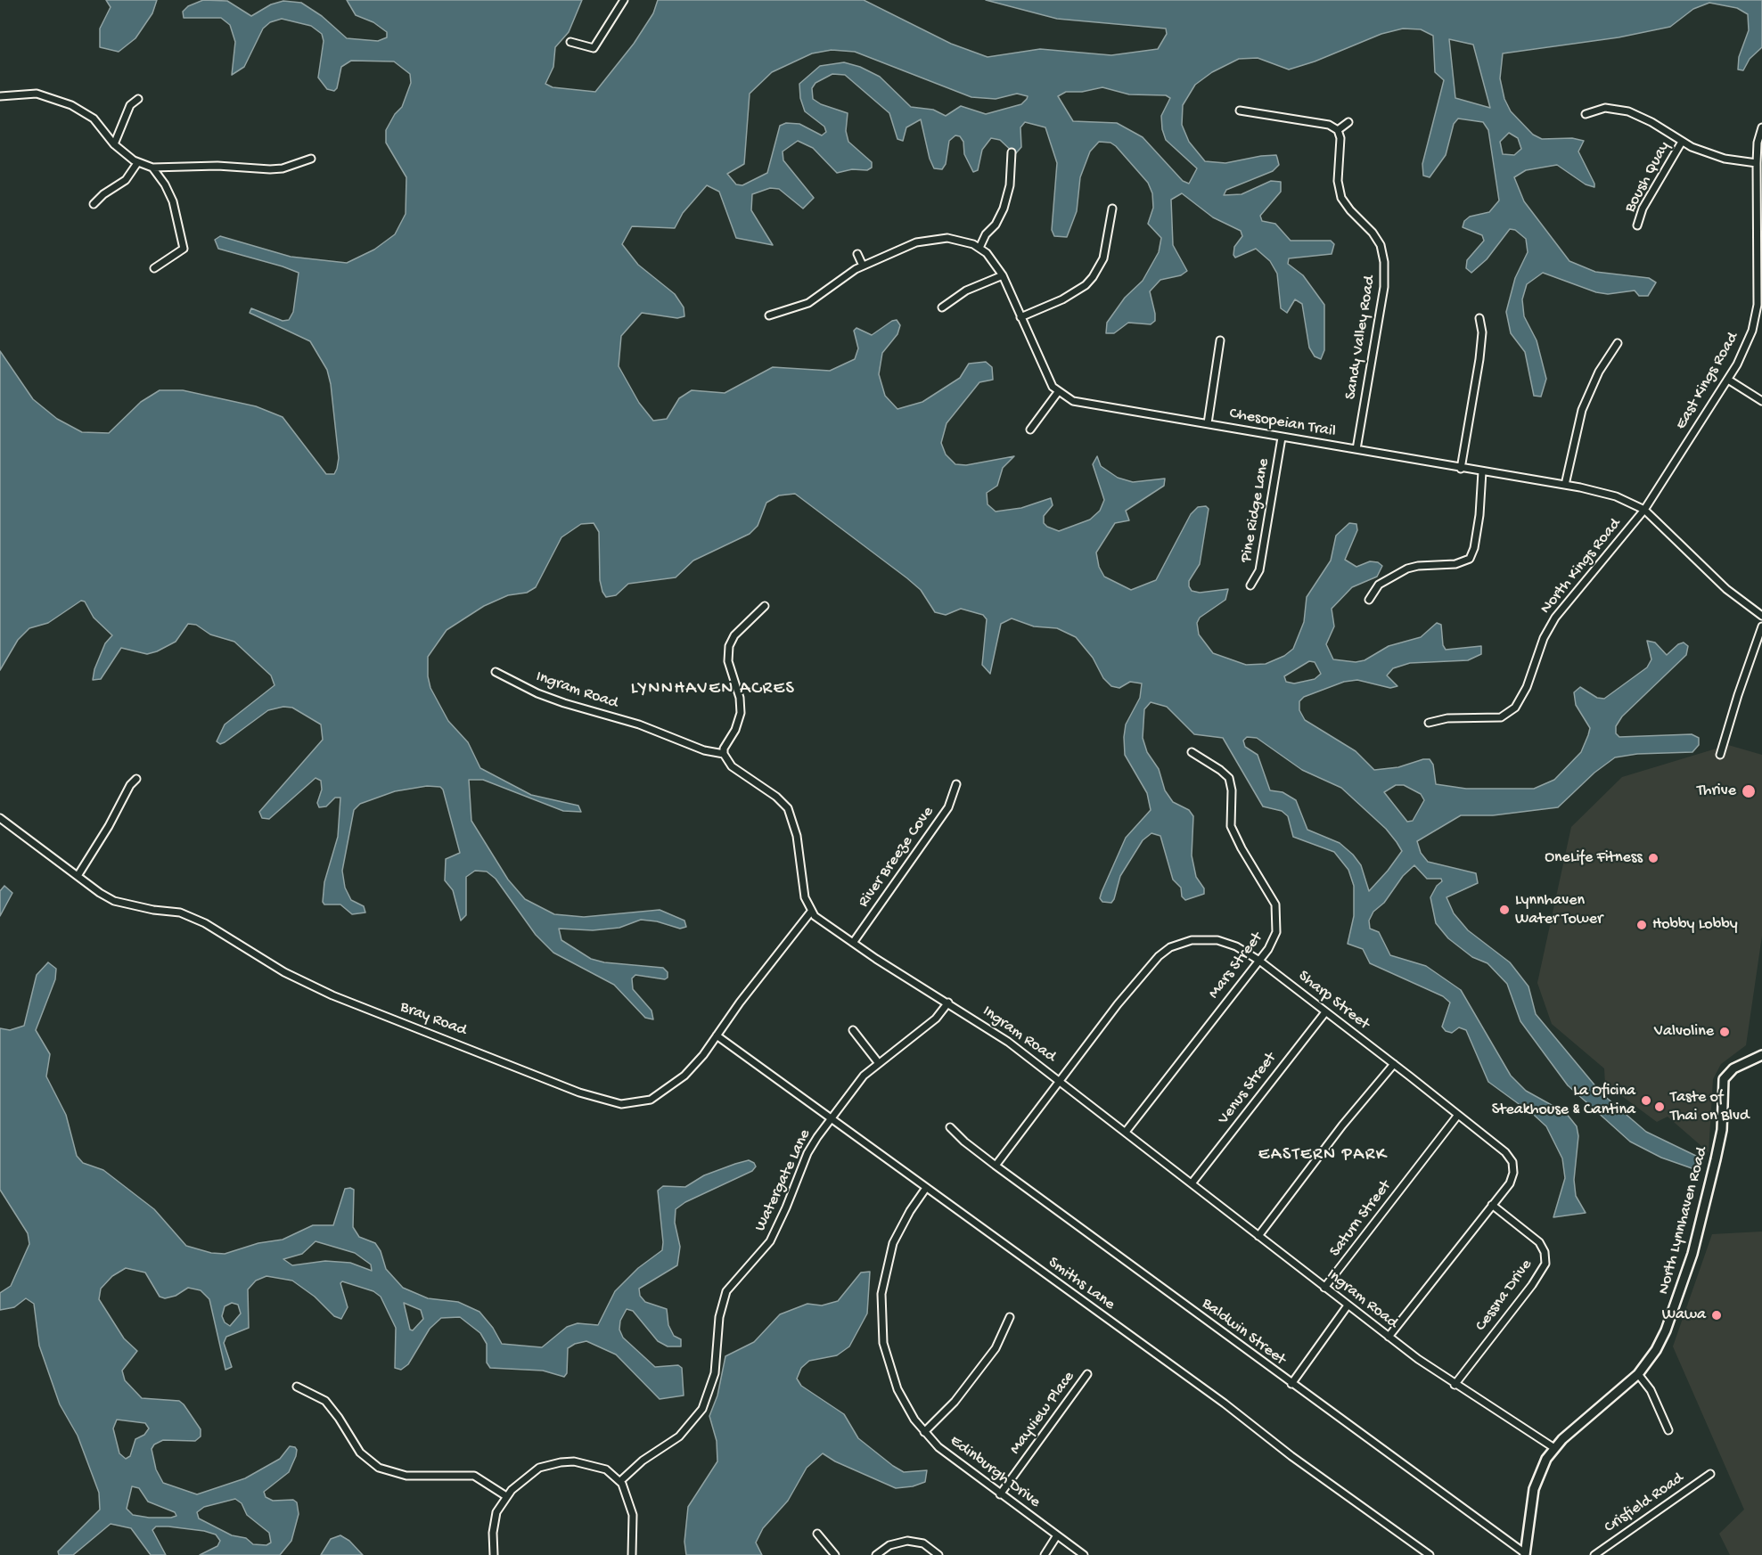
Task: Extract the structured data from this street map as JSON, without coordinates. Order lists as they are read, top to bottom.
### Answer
{
  "streets": {
    "street": [
      "Boush Quay",
      "Sandy Valley Road",
      "East Kings Road",
      "Chesopeian Trail",
      "Pine Ridge Lane",
      "North Kings Road",
      "Ingram Road",
      "River Breeze Cove",
      "Mars Street",
      "Sharp Street",
      "Bray Road",
      "Venus Street",
      "Watergate Lane",
      "Saturn Street",
      "North Lynnhaven Road",
      "Smiths Lane",
      "Cessna Drive",
      "Baldwin Street",
      "Mayview Place",
      "Edinburgh Drive",
      "Crisfield Road"
    ]
  },
  "crossings": [
    ["Sandy Valley Road", "Chesopeian Trail"],
    ["East Kings Road", "Chesopeian Trail"],
    ["East Kings Road", "North Kings Road"],
    ["Chesopeian Trail", "Pine Ridge Lane"],
    ["Chesopeian Trail", "North Kings Road"],
    ["Ingram Road", "River Breeze Cove"],
    ["Ingram Road", "Mars Street"],
    ["Ingram Road", "Sharp Street"],
    ["Ingram Road", "Bray Road"],
    ["Ingram Road", "Venus Street"],
    ["Ingram Road", "Watergate Lane"],
    ["Ingram Road", "Saturn Street"],
    ["Ingram Road", "North Lynnhaven Road"],
    ["Ingram Road", "Cessna Drive"],
    ["Mars Street", "Sharp Street"],
    ["Sharp Street", "Venus Street"],
    ["Sharp Street", "Saturn Street"],
    ["Sharp Street", "Cessna Drive"],
    ["Sharp Street", "Baldwin Street"],
    ["Bray Road", "Smiths Lane"],
    ["Watergate Lane", "Smiths Lane"],
    ["North Lynnhaven Road", "Baldwin Street"],
    ["Smiths Lane", "Edinburgh Drive"],
    ["Mayview Place", "Edinburgh Drive"]
  ],
  "districts": ["LYNNHAVEN ACRES", "EASTERN PARK"],
  "places": [
    "Thrive",
    "OneLife Fitness",
    "Lynnhaven Water Tower",
    "Hobby Lobby",
    "Valvoline",
    "La Oficina Steakhouse & Cantina",
    "Taste of Thai on Blvd",
    "Wawa"
  ]
}
